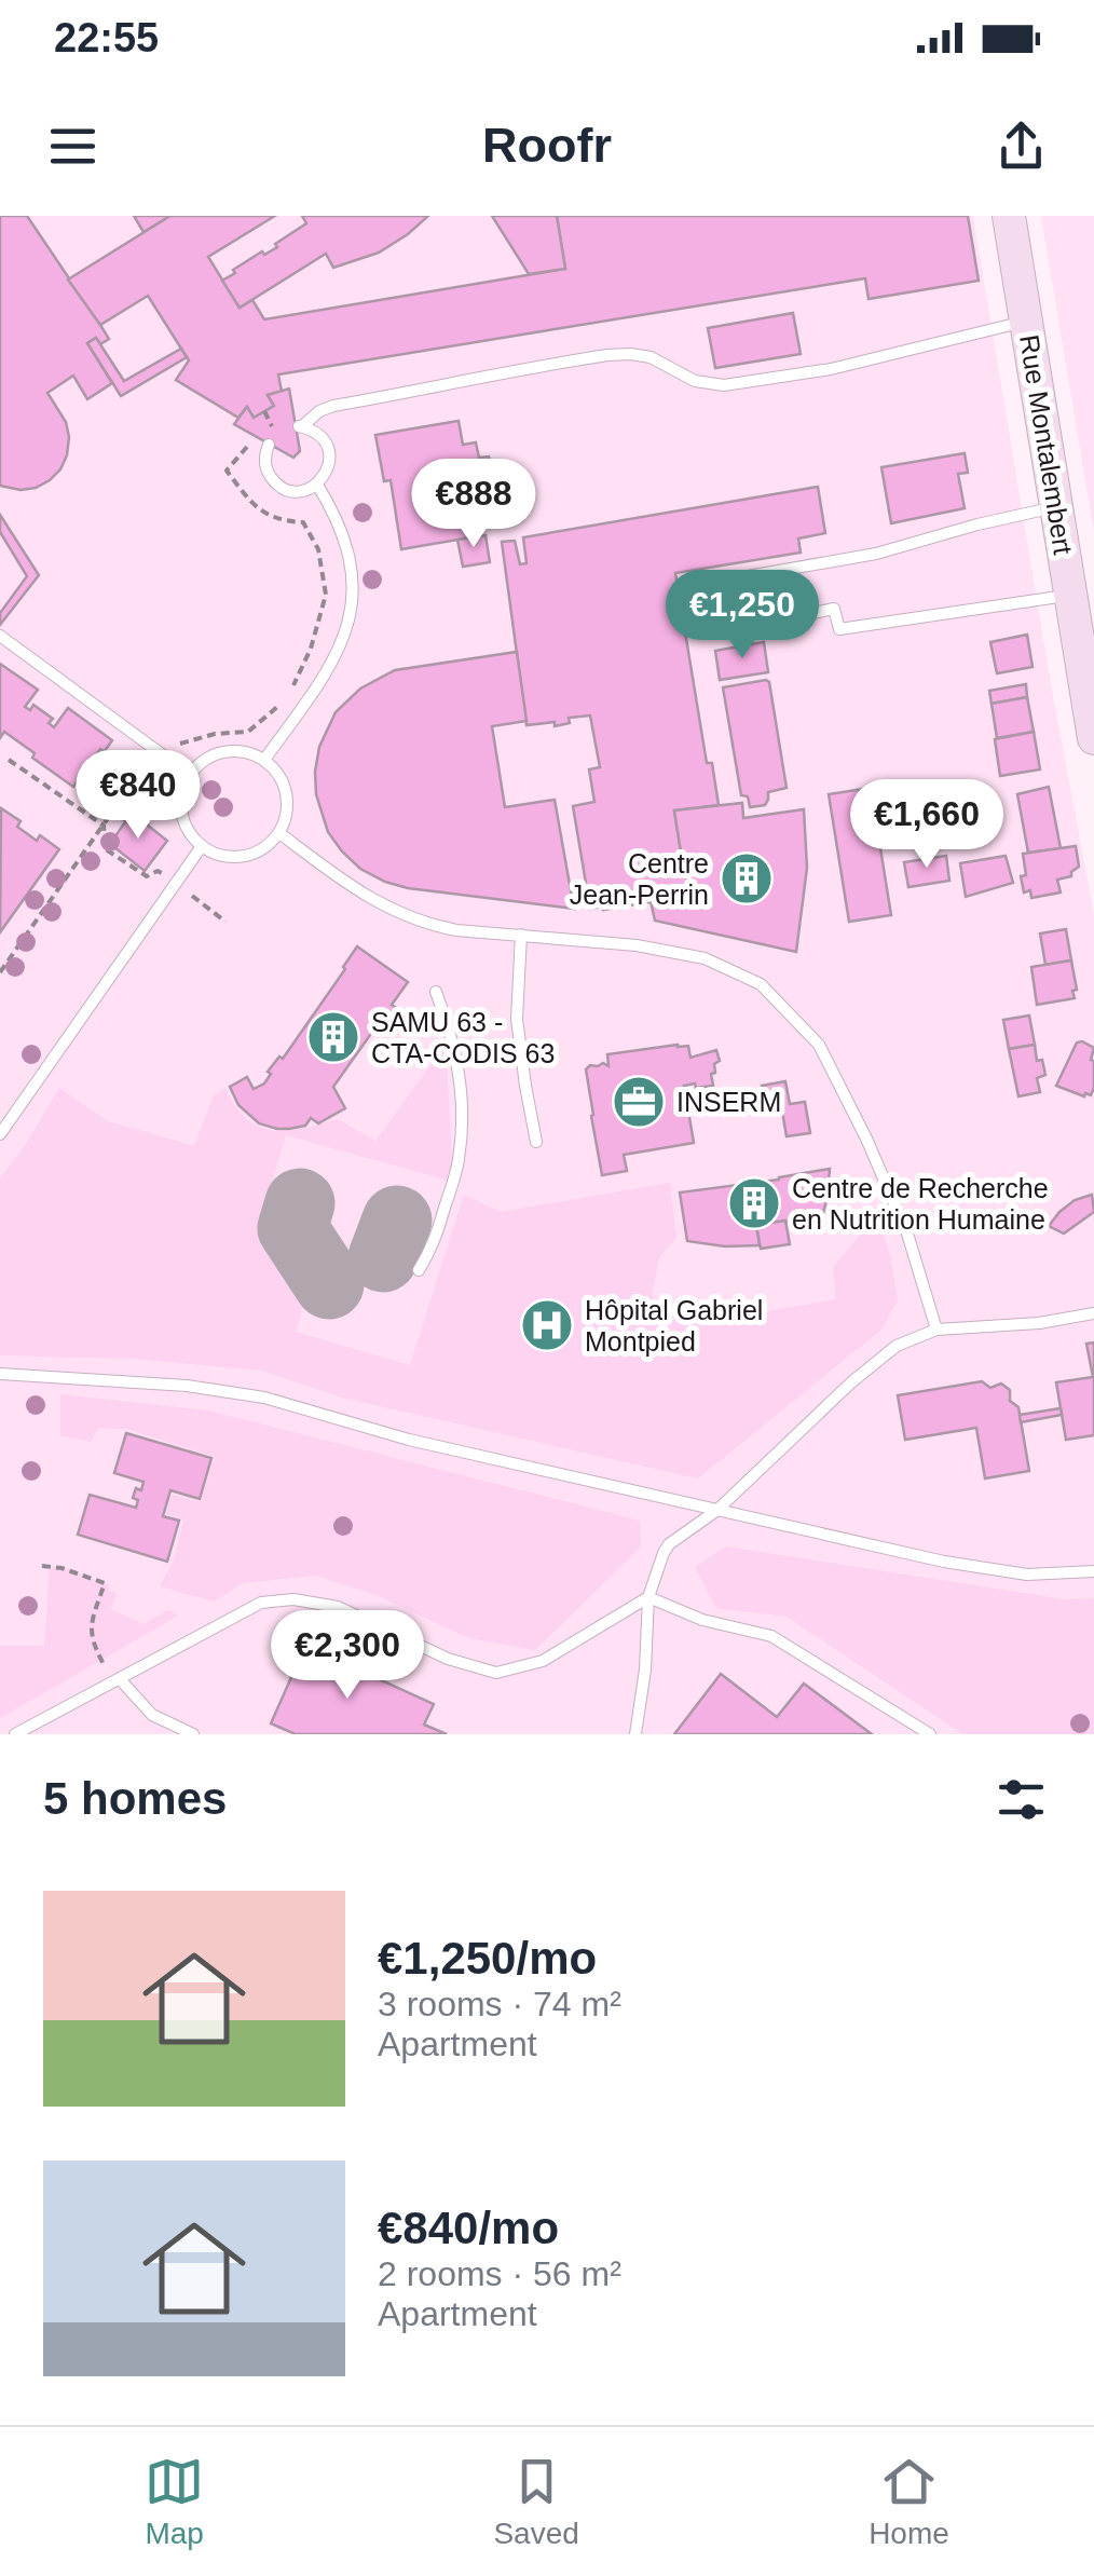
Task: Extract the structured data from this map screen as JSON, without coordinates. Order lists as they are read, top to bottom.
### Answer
{
  "streets": {
    "main road": ["Rue Montalembert"]
  },
  "places": {
    "building": ["Centre Jean-Perrin", "SAMU 63 - CTA-CODIS 63", "Centre de Recherche en Nutrition Humaine"],
    "office": ["INSERM"],
    "hospital": ["Hôpital Gabriel Montpied"]
  },
  "page": {
    "status": "22:55",
    "header": "Roofr",
    "price": [
      "€888",
      "€1,250",
      "€840",
      "€1,660",
      "€2,300"
    ],
    "heading": "5 homes",
    "list": [
      {
        "name": "€1,250/mo",
        "note": "3 rooms · 74 m² · Apartment"
      },
      {
        "name": "€840/mo",
        "note": "2 rooms · 56 m² · Apartment"
      }
    ],
    "tabs": ["Map", "Saved", "Home"]
  }
}
